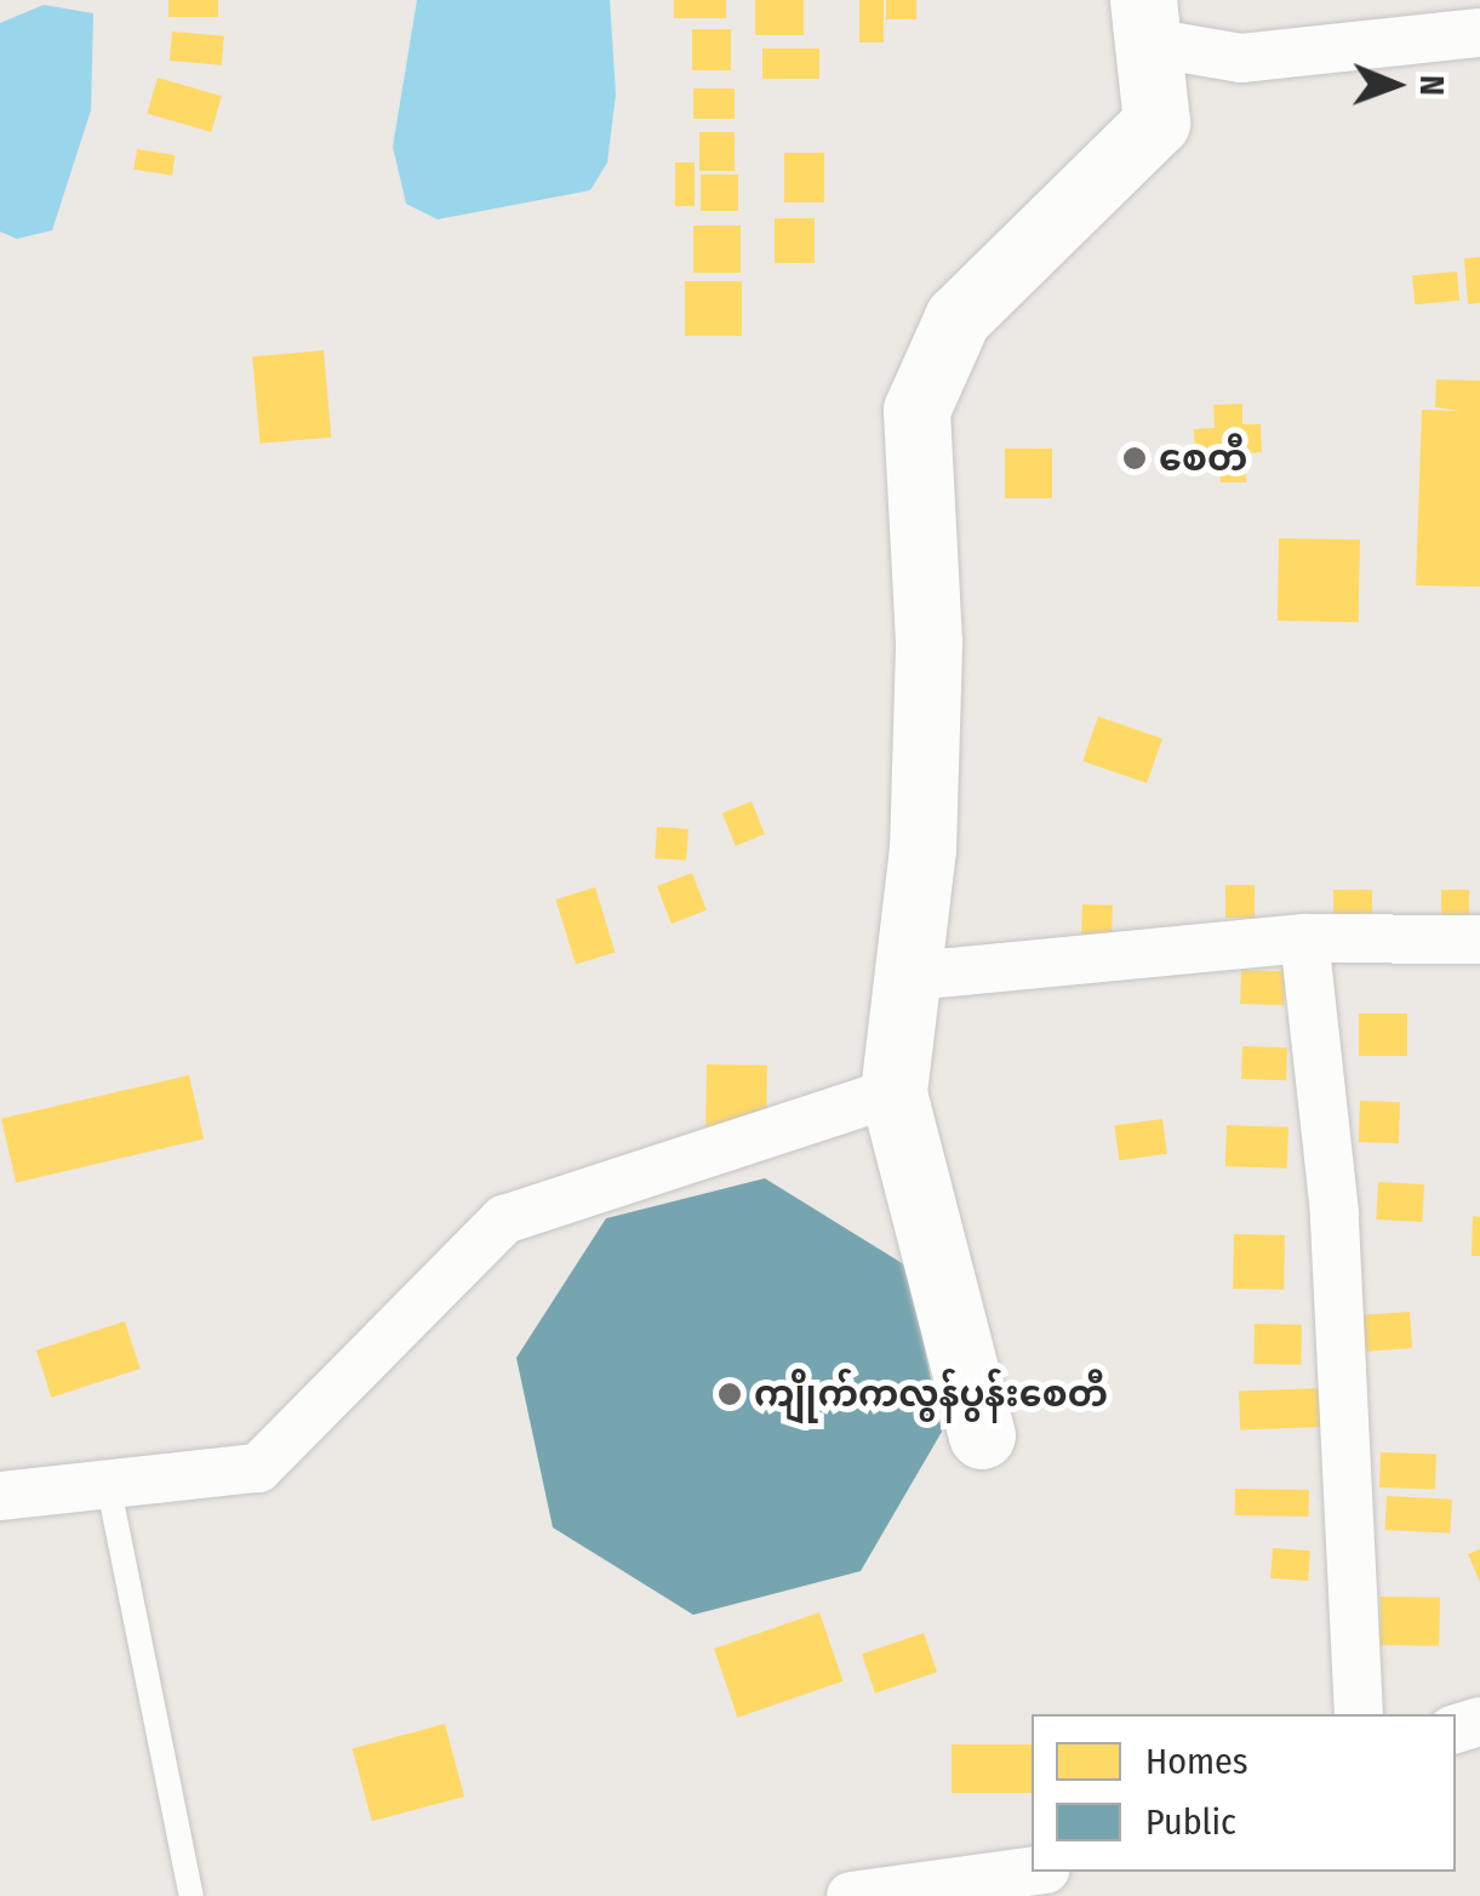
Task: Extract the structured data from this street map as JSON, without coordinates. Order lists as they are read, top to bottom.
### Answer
{
  "places": ["စေတီ", "ကျိုက်ကလွန်ပွန်းစေတီ"],
  "legend": ["Homes", "Public"],
  "north": "right"
}
